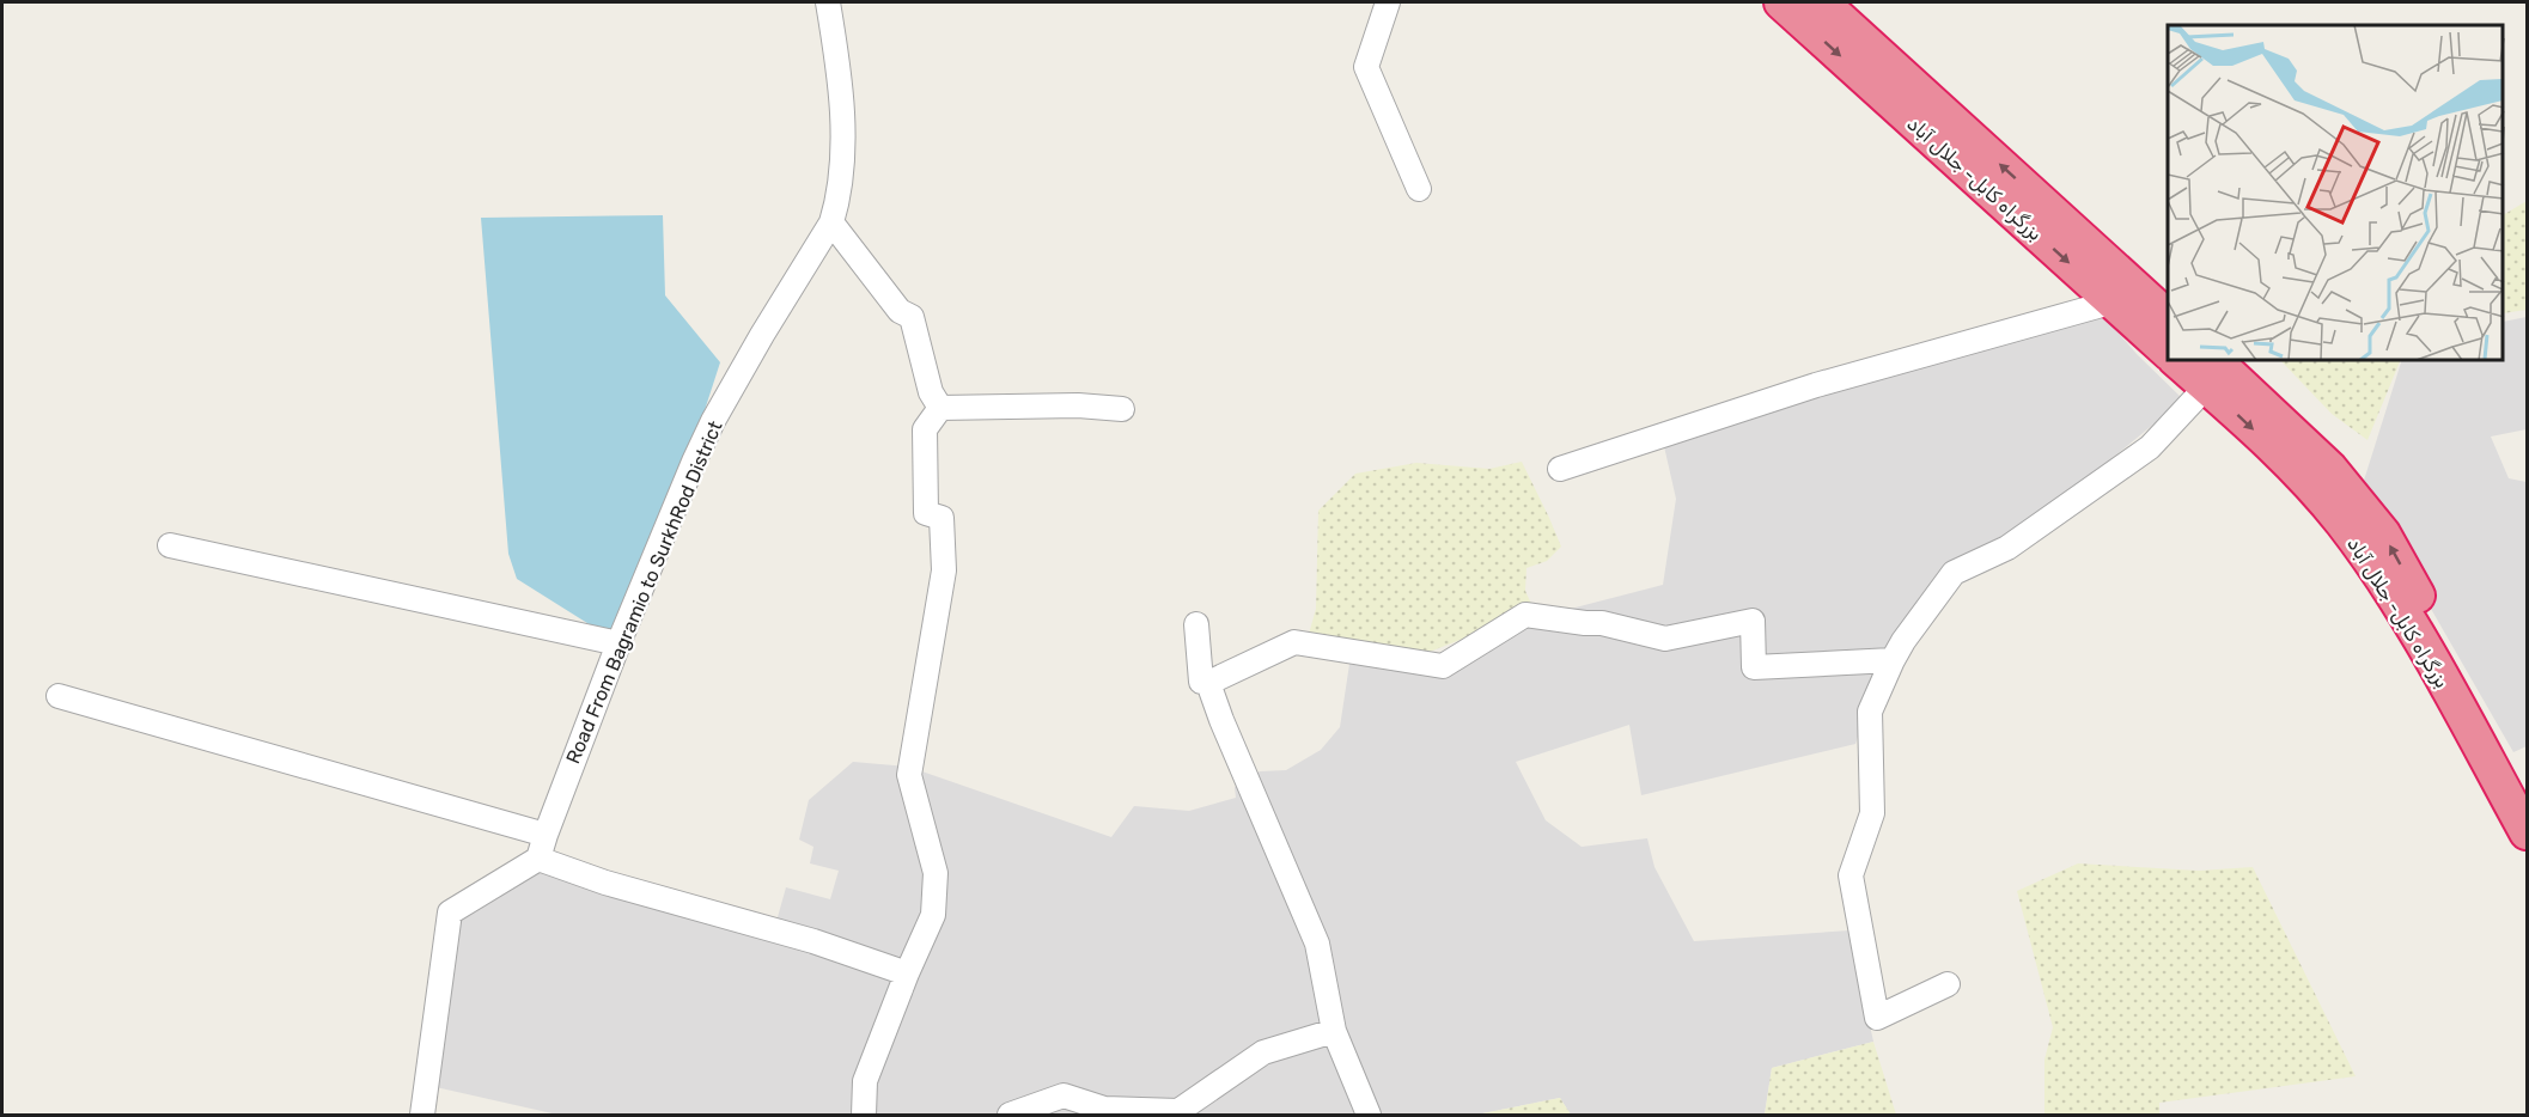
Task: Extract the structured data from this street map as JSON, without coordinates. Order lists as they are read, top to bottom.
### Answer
{
  "streets": {
    "highway": ["بزرگراه کابل- جلال آباد"],
    "street": ["Road From Bagramio to SurkhRod District"]
  }
}
